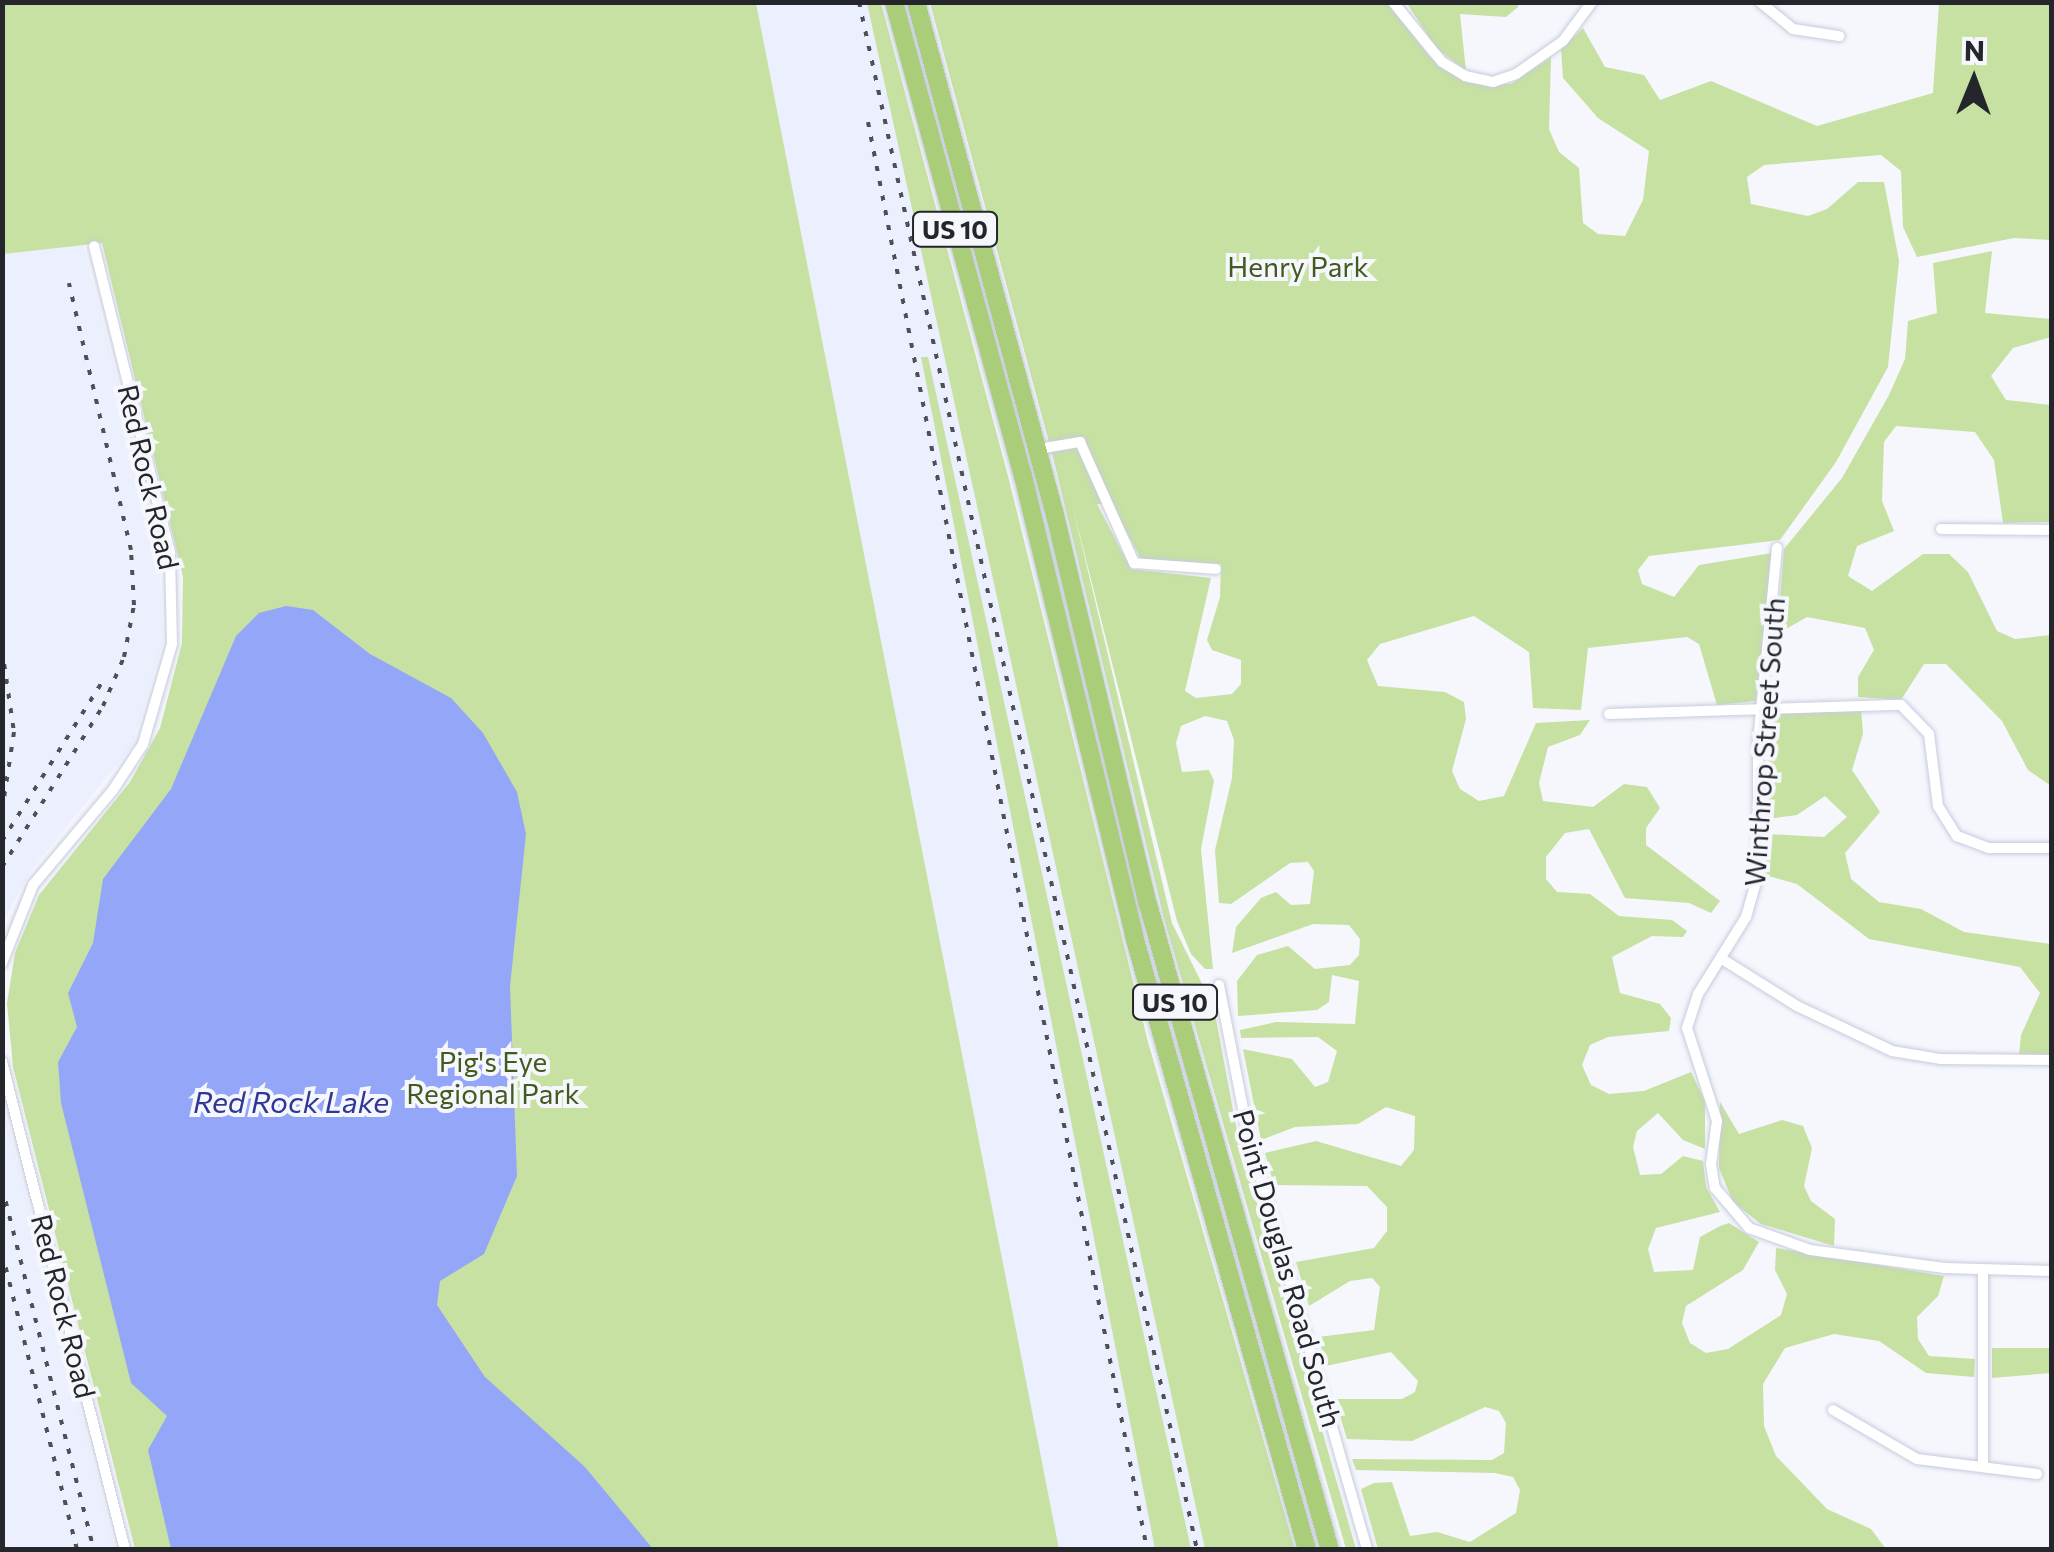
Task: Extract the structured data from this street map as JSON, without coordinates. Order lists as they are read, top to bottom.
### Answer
{
  "streets": {
    "highway": ["US 10"],
    "street": ["Red Rock Road", "Winthrop Street South", "Point Douglas Road South"]
  },
  "water": ["Red Rock Lake"],
  "parks": ["Henry Park", "Pig's Eye Regional Park"],
  "north": "top"
}
